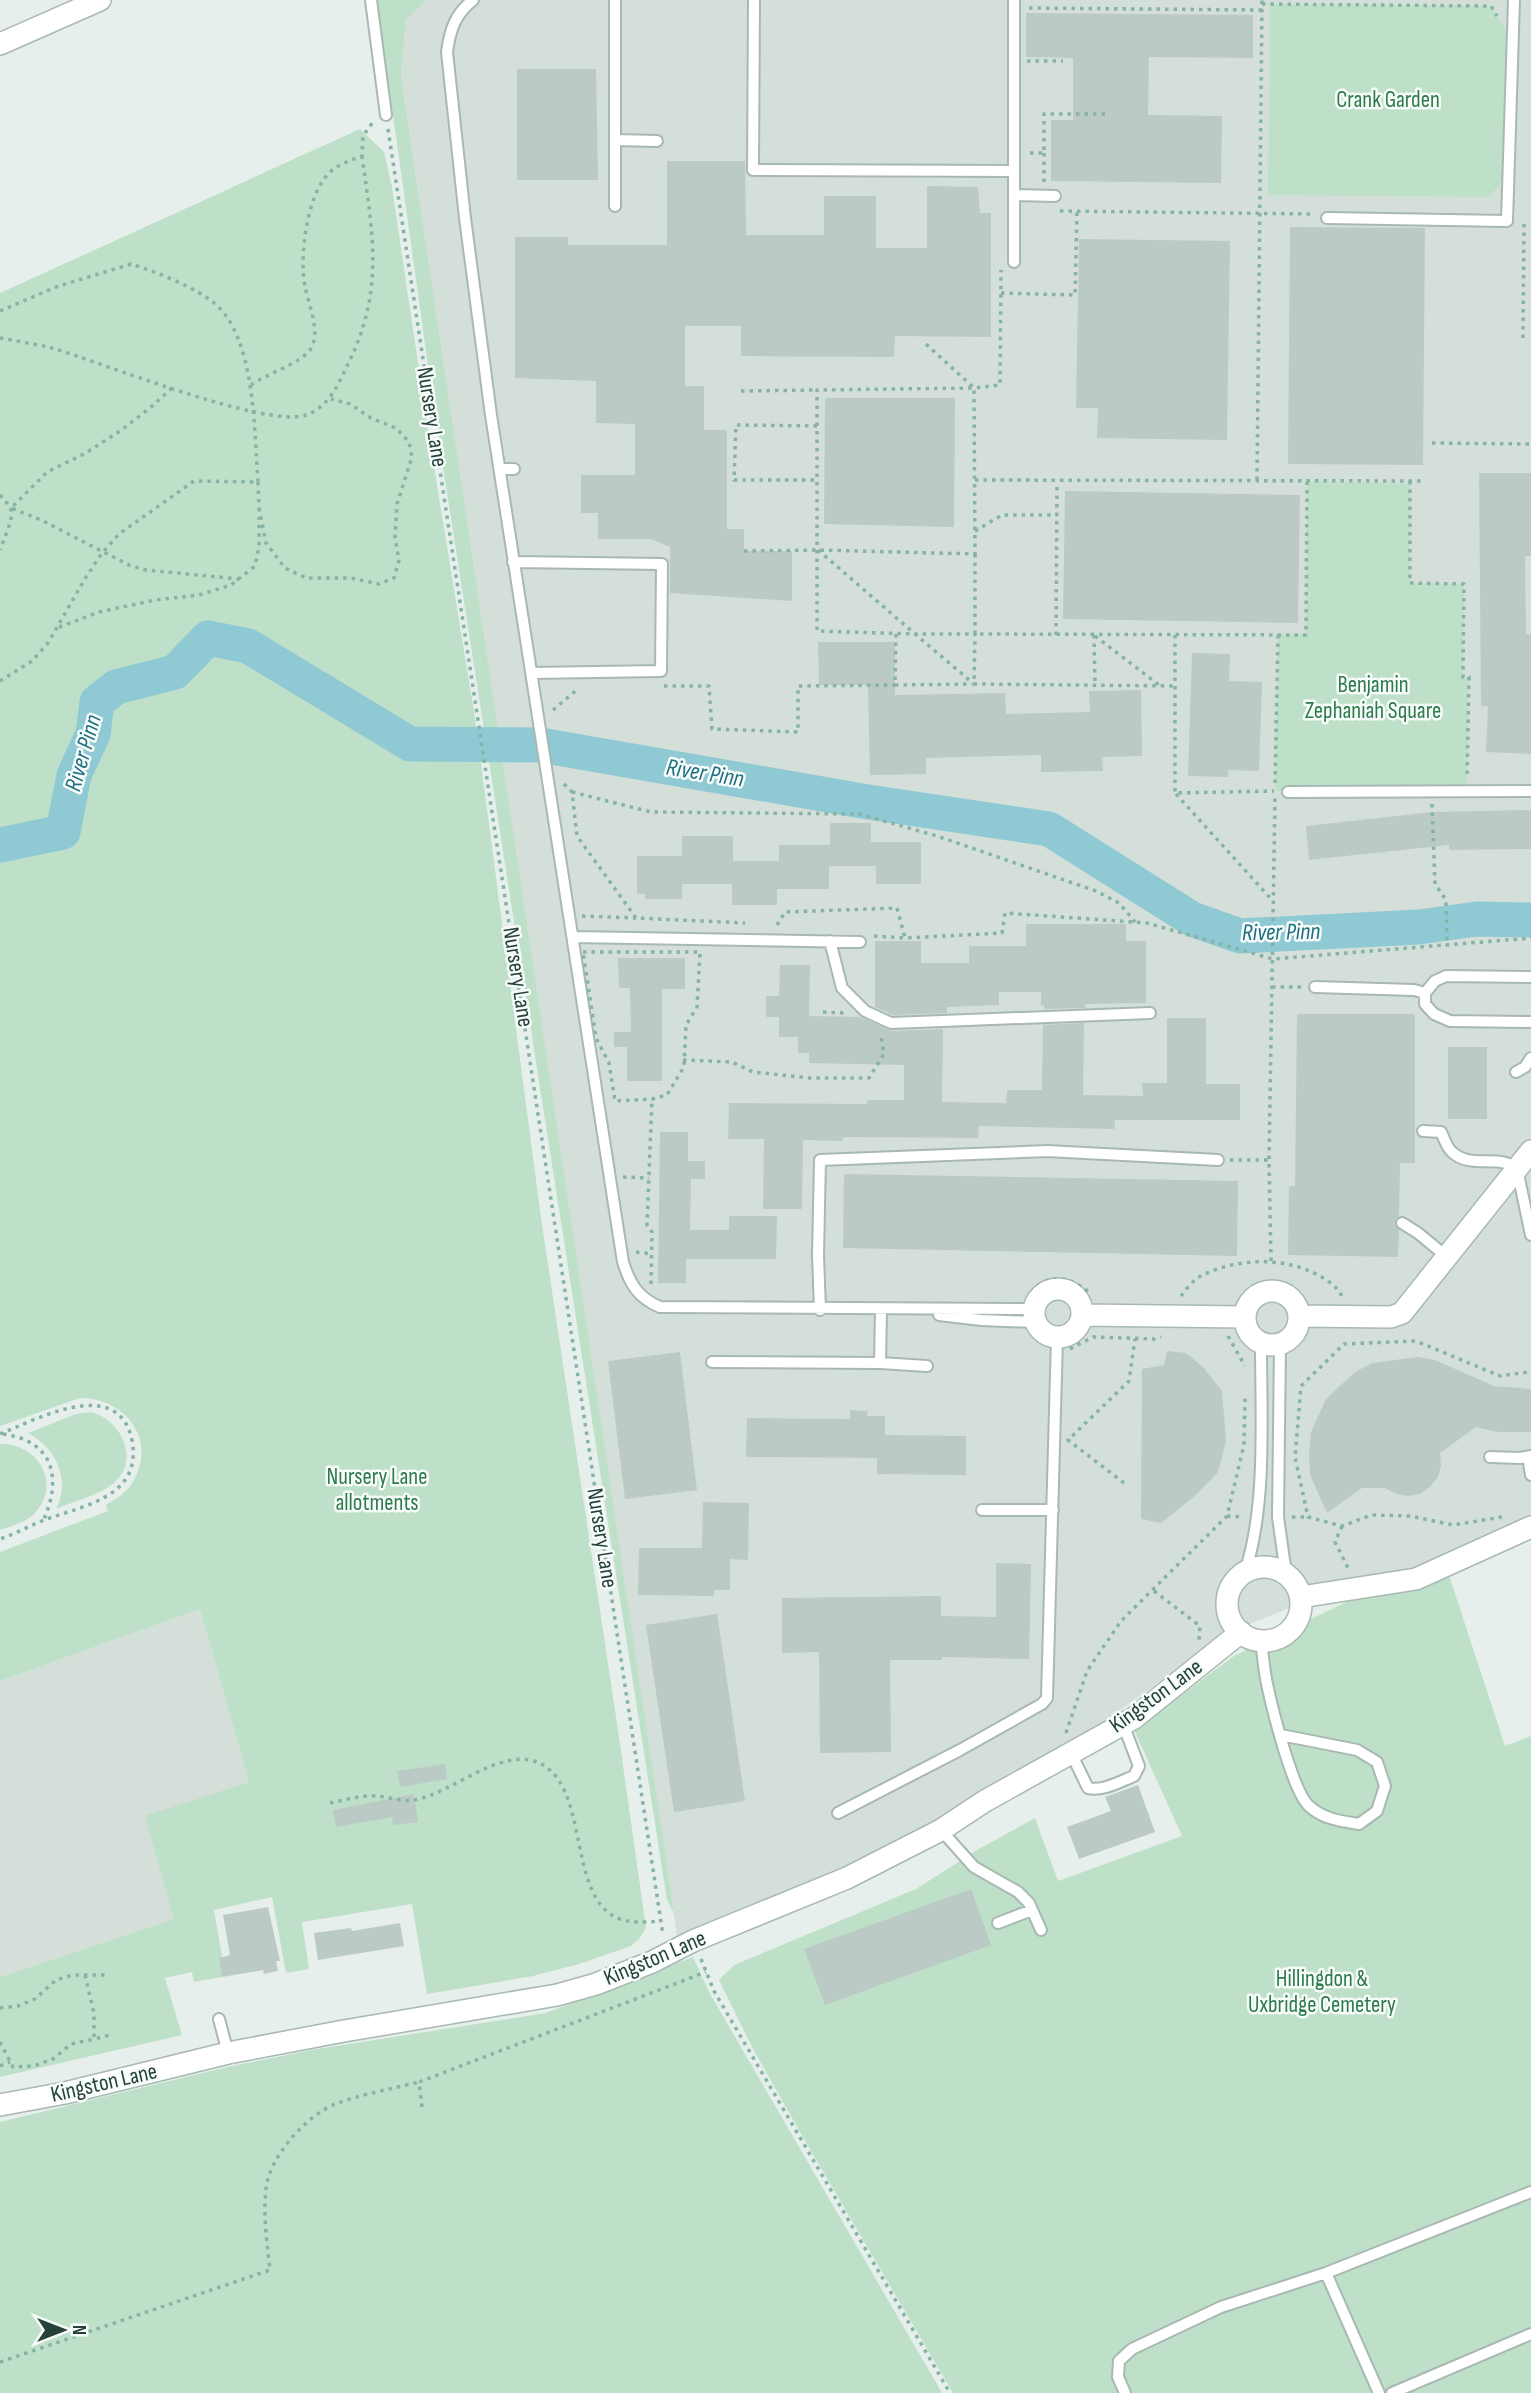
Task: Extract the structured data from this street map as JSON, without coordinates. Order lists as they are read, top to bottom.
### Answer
{
  "streets": {
    "street": ["Kingston Lane"],
    "path": ["Nursery Lane"]
  },
  "crossings": [
    ["Nursery Lane", "Kingston Lane"]
  ],
  "water": ["River Pinn"],
  "parks": [
    "Crank Garden",
    "Benjamin Zephaniah Square",
    "Nursery Lane allotments",
    "Hillingdon & Uxbridge Cemetery"
  ],
  "north": "right"
}
